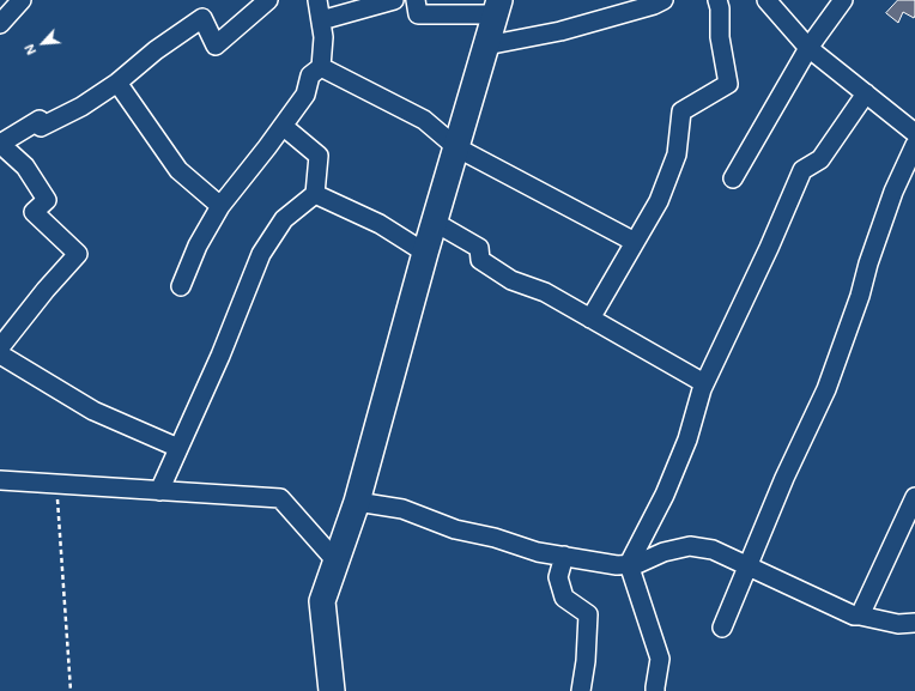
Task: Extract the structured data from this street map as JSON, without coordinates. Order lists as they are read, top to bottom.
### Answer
{
  "north": "bottom left"
}
